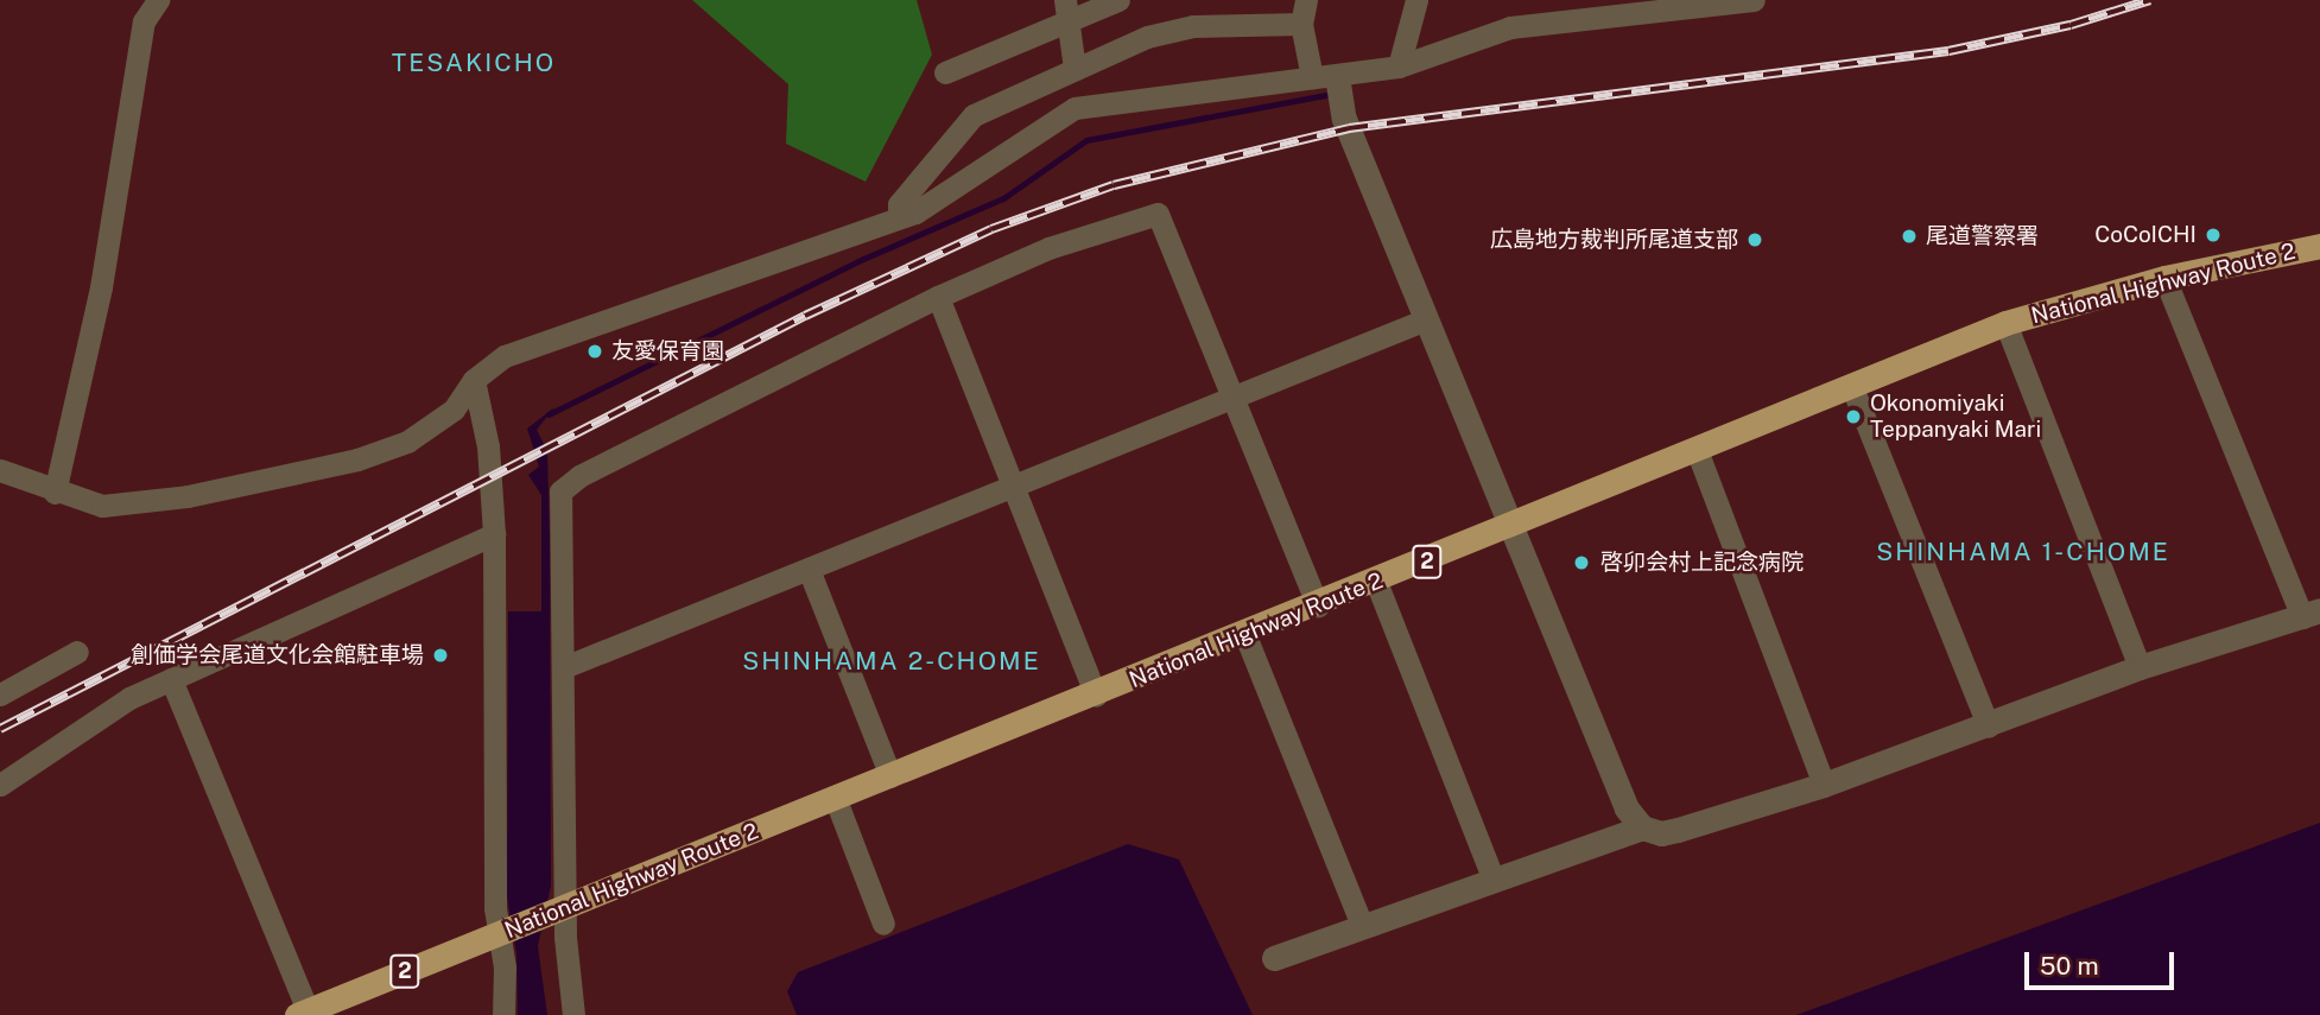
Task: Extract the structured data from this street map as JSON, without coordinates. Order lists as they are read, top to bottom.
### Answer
{
  "streets": {
    "highway": ["National Highway Route 2", "2"]
  },
  "districts": ["TESAKICHO", "SHINHAMA 1-CHOME", "SHINHAMA 2-CHOME"],
  "places": [
    "CoCoICHI",
    "尾道警察署",
    "広島地方裁判所尾道支部",
    "友愛保育園",
    "Okonomiyaki Teppanyaki Mari",
    "啓卯会村上記念病院",
    "創価学会尾道文化会館駐車場"
  ],
  "scale_bar": "50 m"
}
